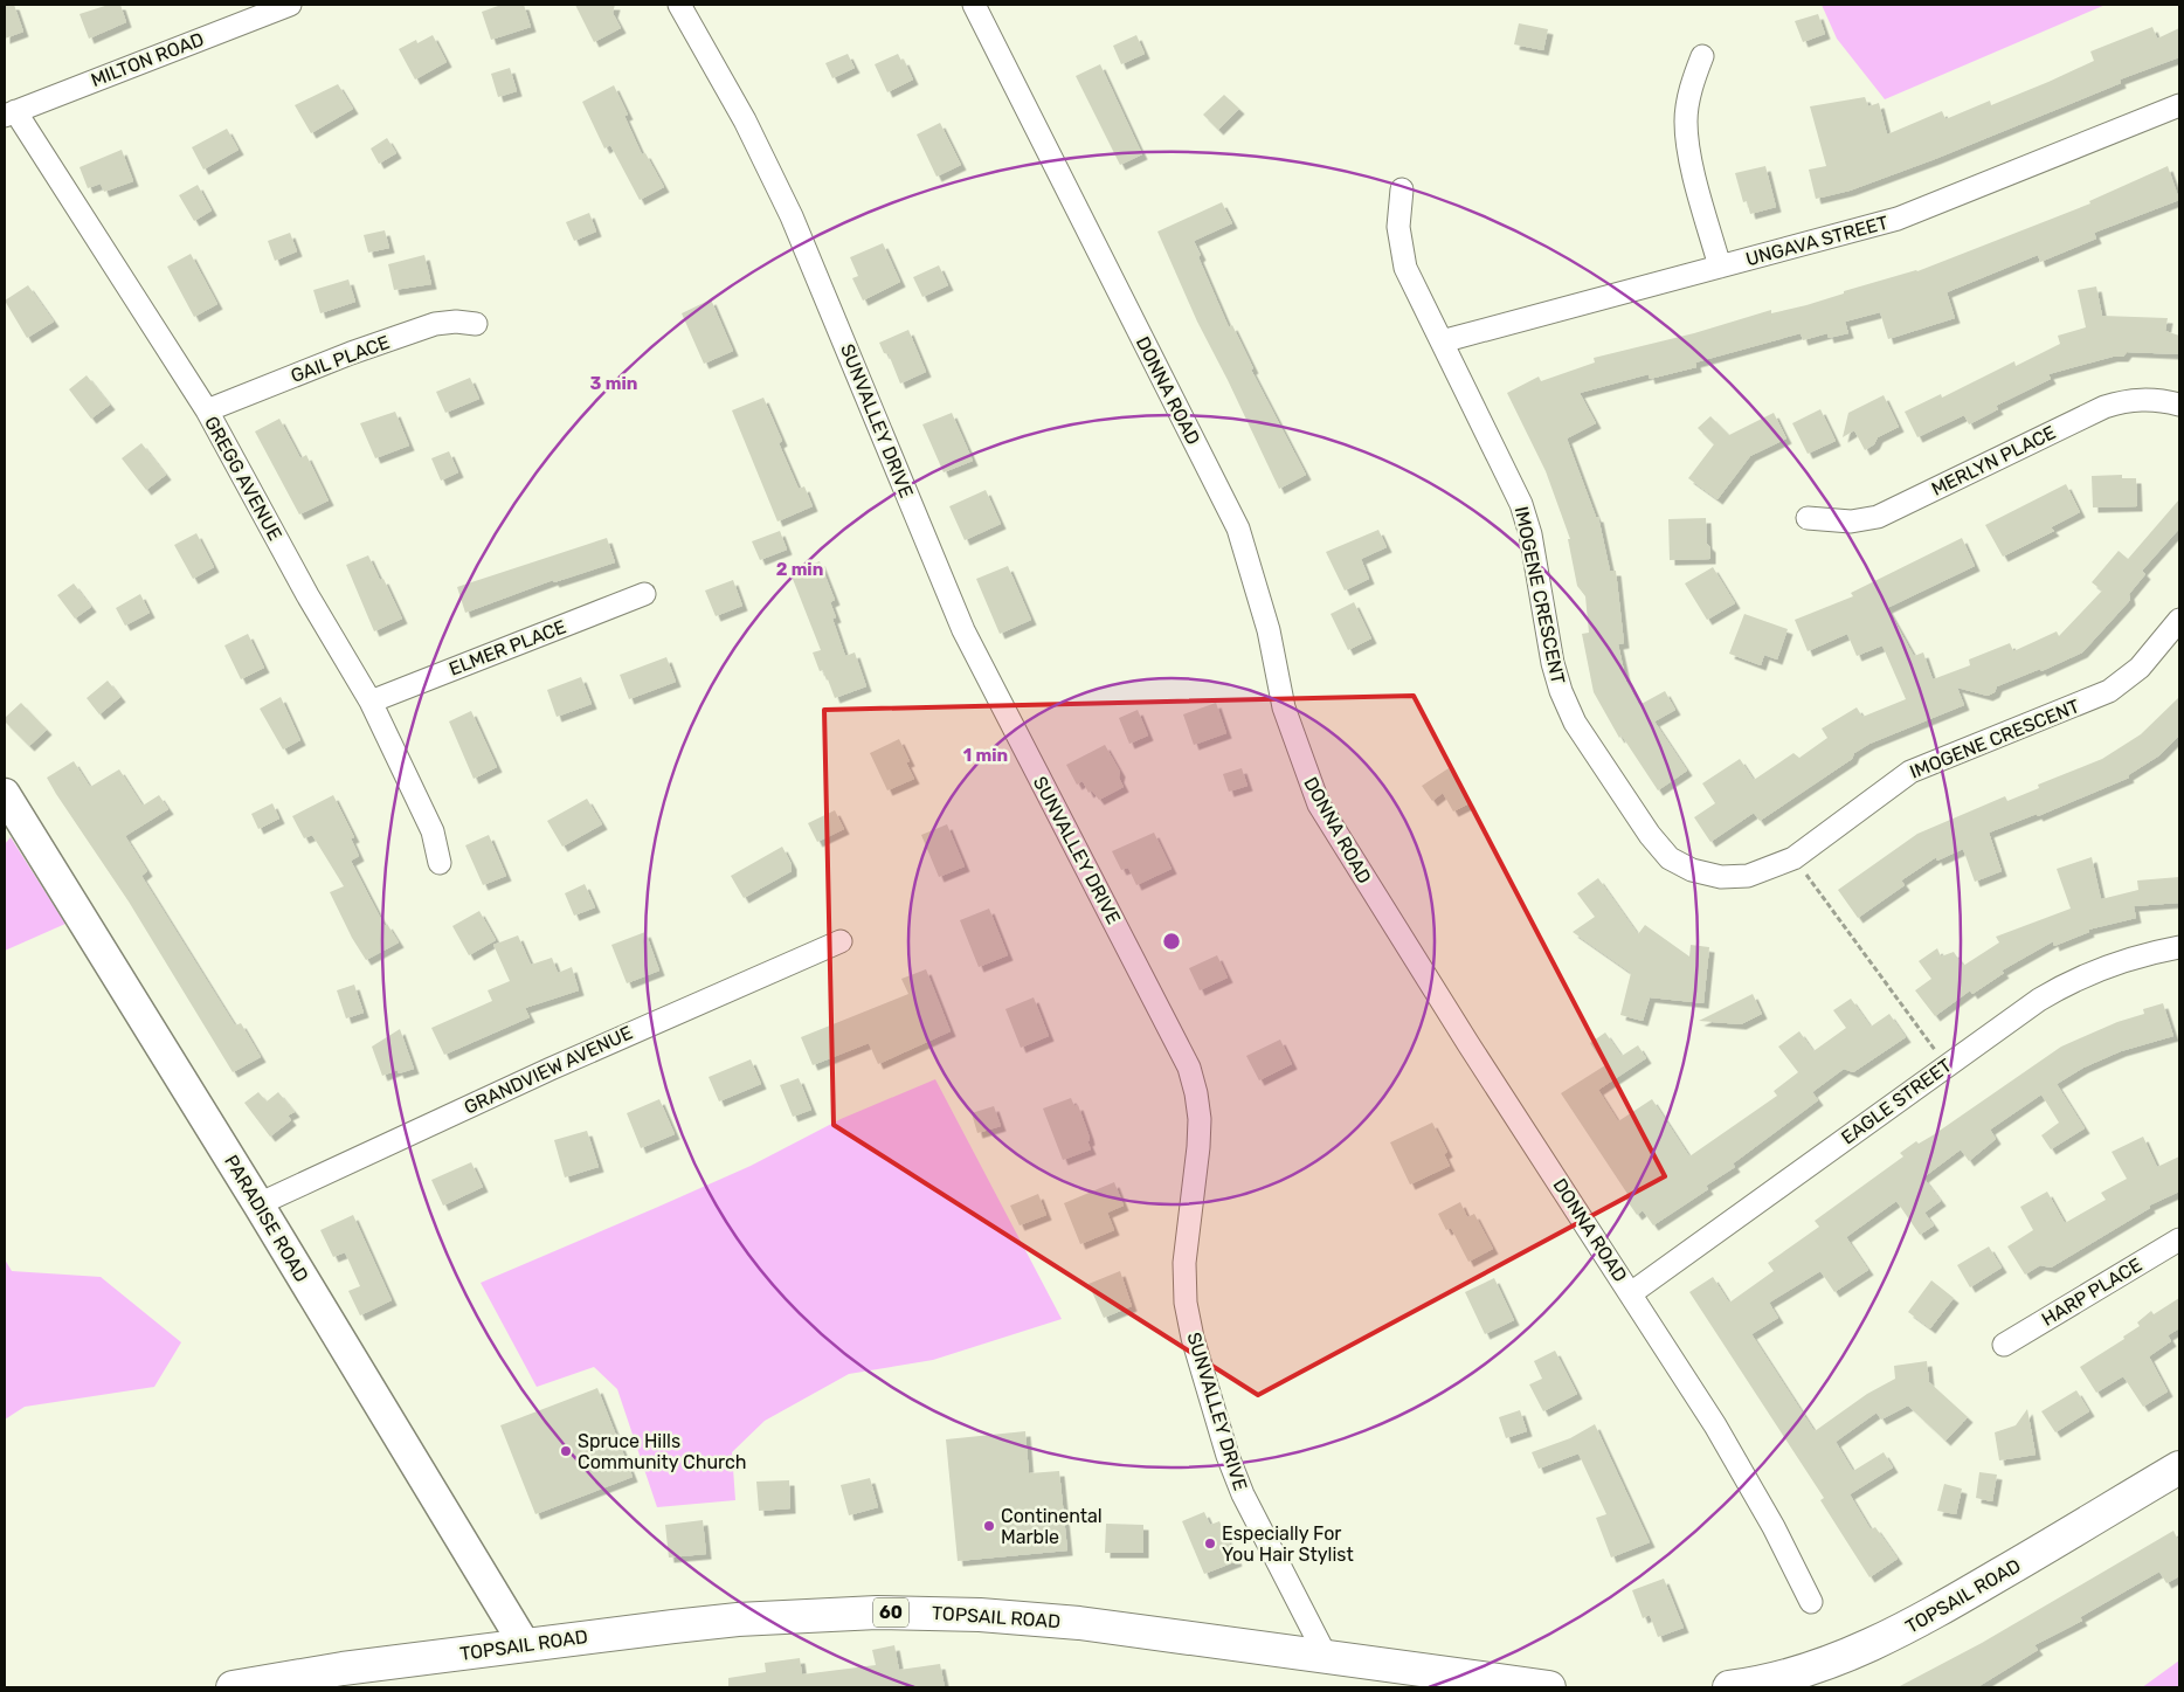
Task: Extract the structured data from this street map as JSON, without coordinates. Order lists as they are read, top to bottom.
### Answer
{
  "streets": {
    "main road": ["TOPSAIL ROAD", "60"],
    "street": [
      "MILTON ROAD",
      "UNGAVA STREET",
      "GAIL PLACE",
      "DONNA ROAD",
      "SUNVALLEY DRIVE",
      "MERLYN PLACE",
      "GREGG AVENUE",
      "IMOGENE CRESCENT",
      "ELMER PLACE",
      "GRANDVIEW AVENUE",
      "EAGLE STREET",
      "PARADISE ROAD",
      "HARP PLACE"
    ]
  },
  "crossings": [
    ["MILTON ROAD", "GREGG AVENUE"],
    ["UNGAVA STREET", "IMOGENE CRESCENT"],
    ["GAIL PLACE", "GREGG AVENUE"],
    ["DONNA ROAD", "EAGLE STREET"],
    ["SUNVALLEY DRIVE", "TOPSAIL ROAD"],
    ["GREGG AVENUE", "ELMER PLACE"],
    ["GRANDVIEW AVENUE", "PARADISE ROAD"],
    ["PARADISE ROAD", "TOPSAIL ROAD"]
  ],
  "places": ["Spruce Hills Community Church", "Continental Marble", "Especially For You Hair Stylist"],
  "rings": ["3 min", "2 min", "1 min"]
}
